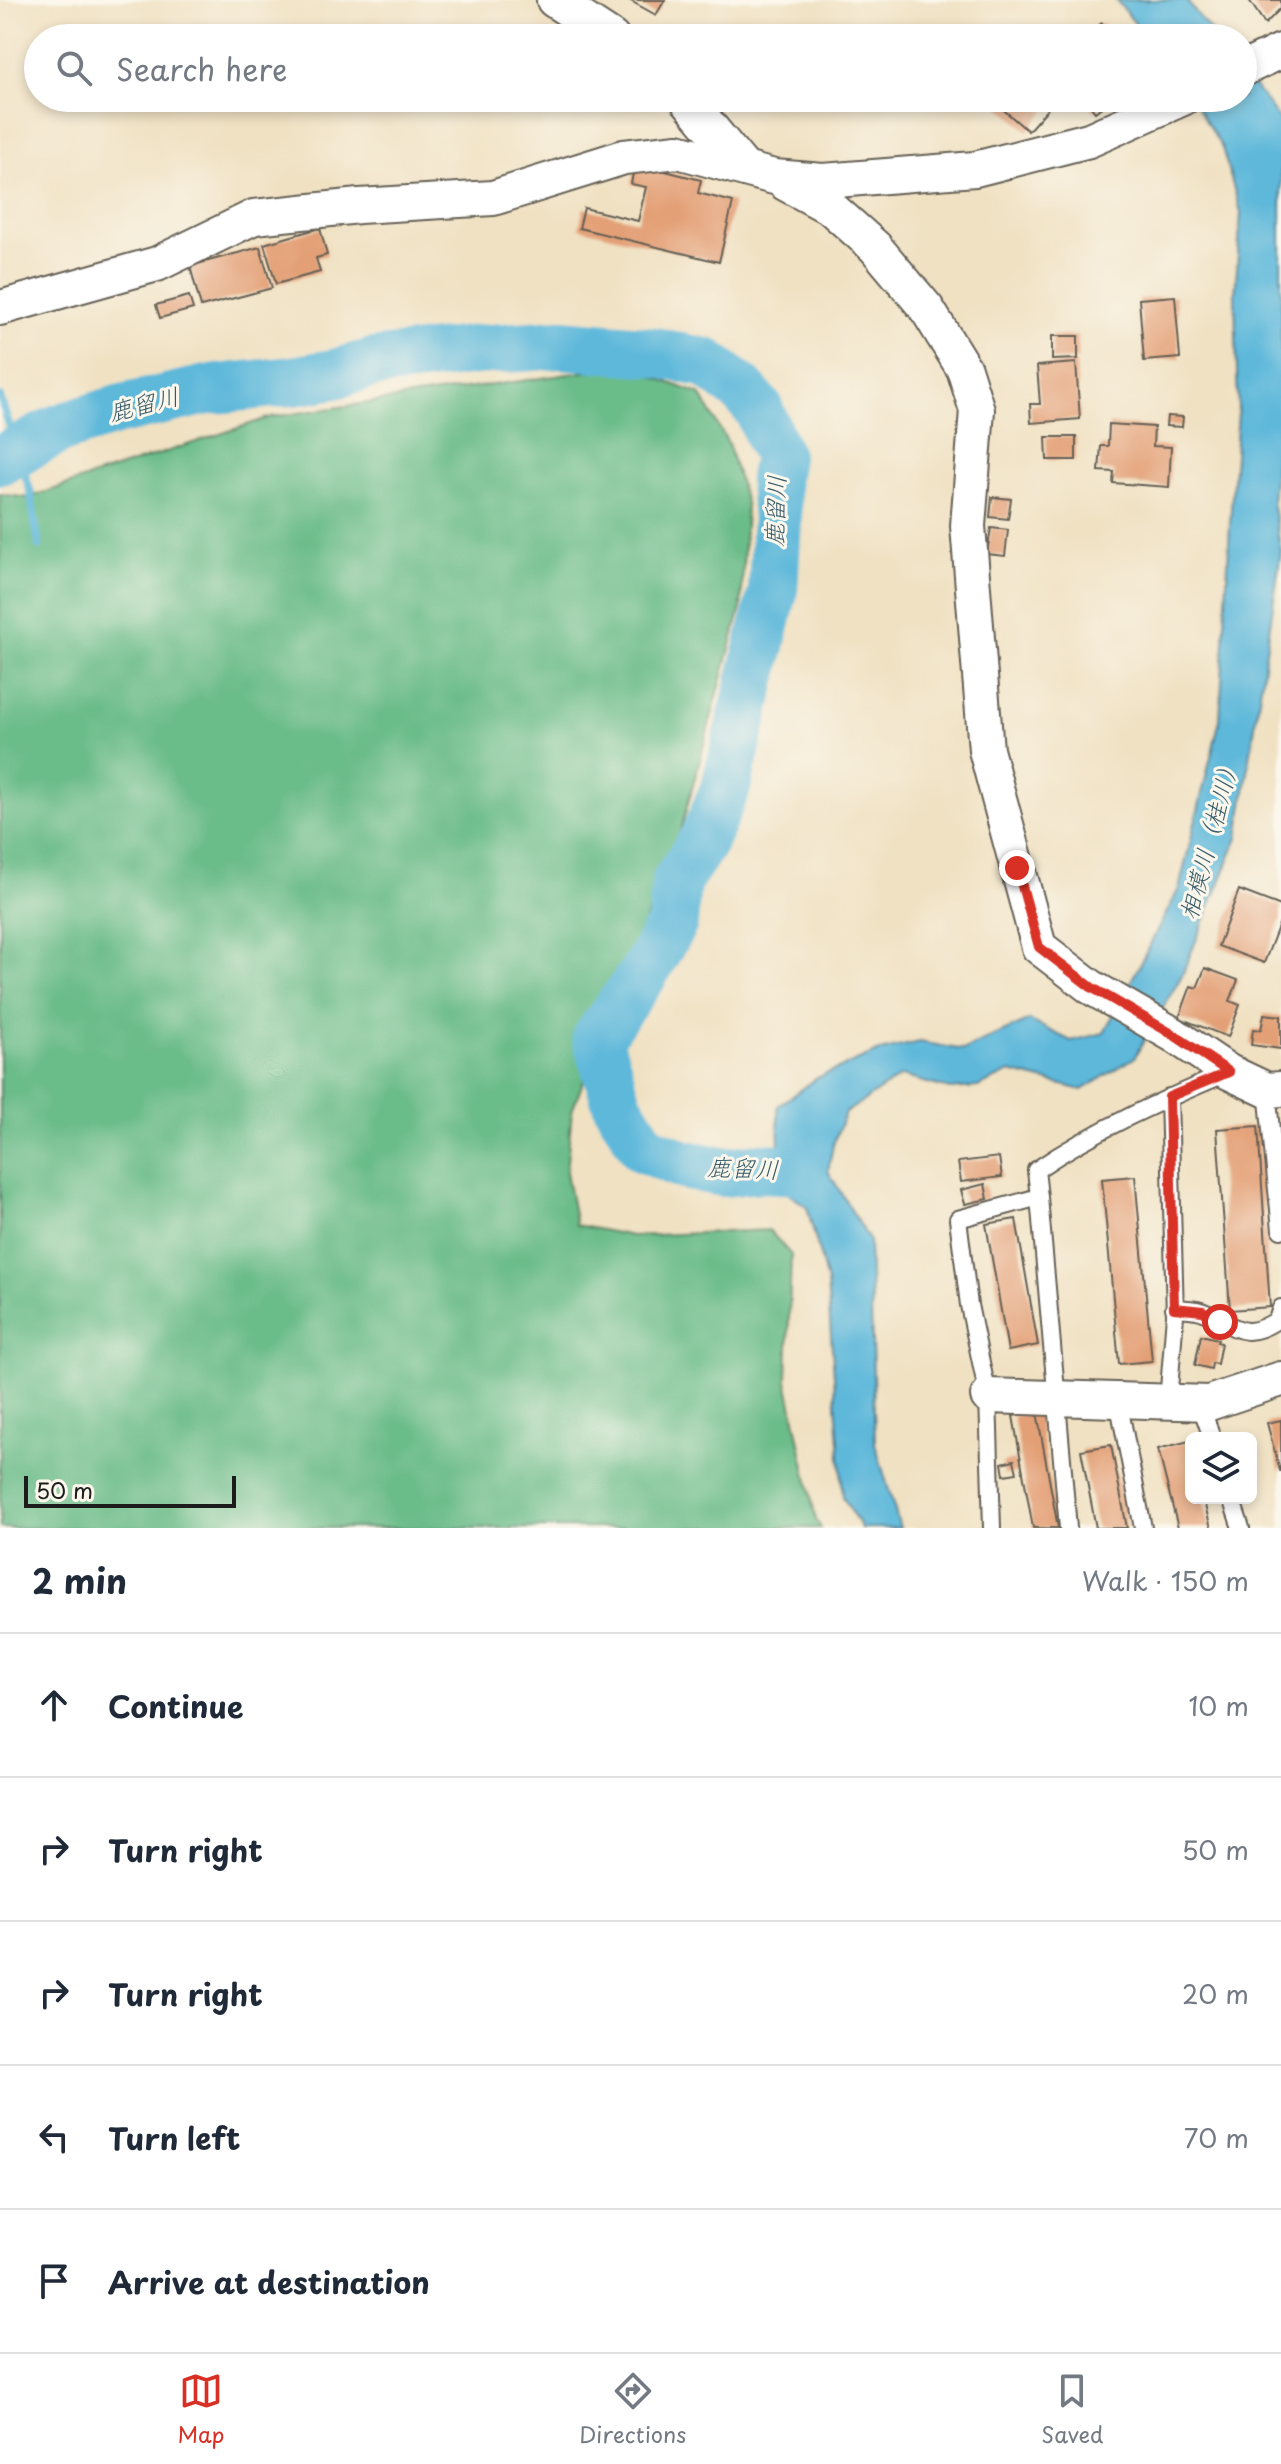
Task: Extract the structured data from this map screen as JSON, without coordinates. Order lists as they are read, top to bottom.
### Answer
{
  "water": ["鹿留川", "相模川（桂川）"],
  "scale_bar": "50 m",
  "page": {
    "search": "Search here",
    "scale": "50 m",
    "heading": ["2 min", "Walk · 150 m"],
    "list": [
      ["Continue", "10 m"],
      ["Turn right", "50 m"],
      ["Turn right", "20 m"],
      ["Turn left", "70 m"],
      "Arrive at destination"
    ],
    "nav": ["Map", "Directions", "Saved"]
  }
}
